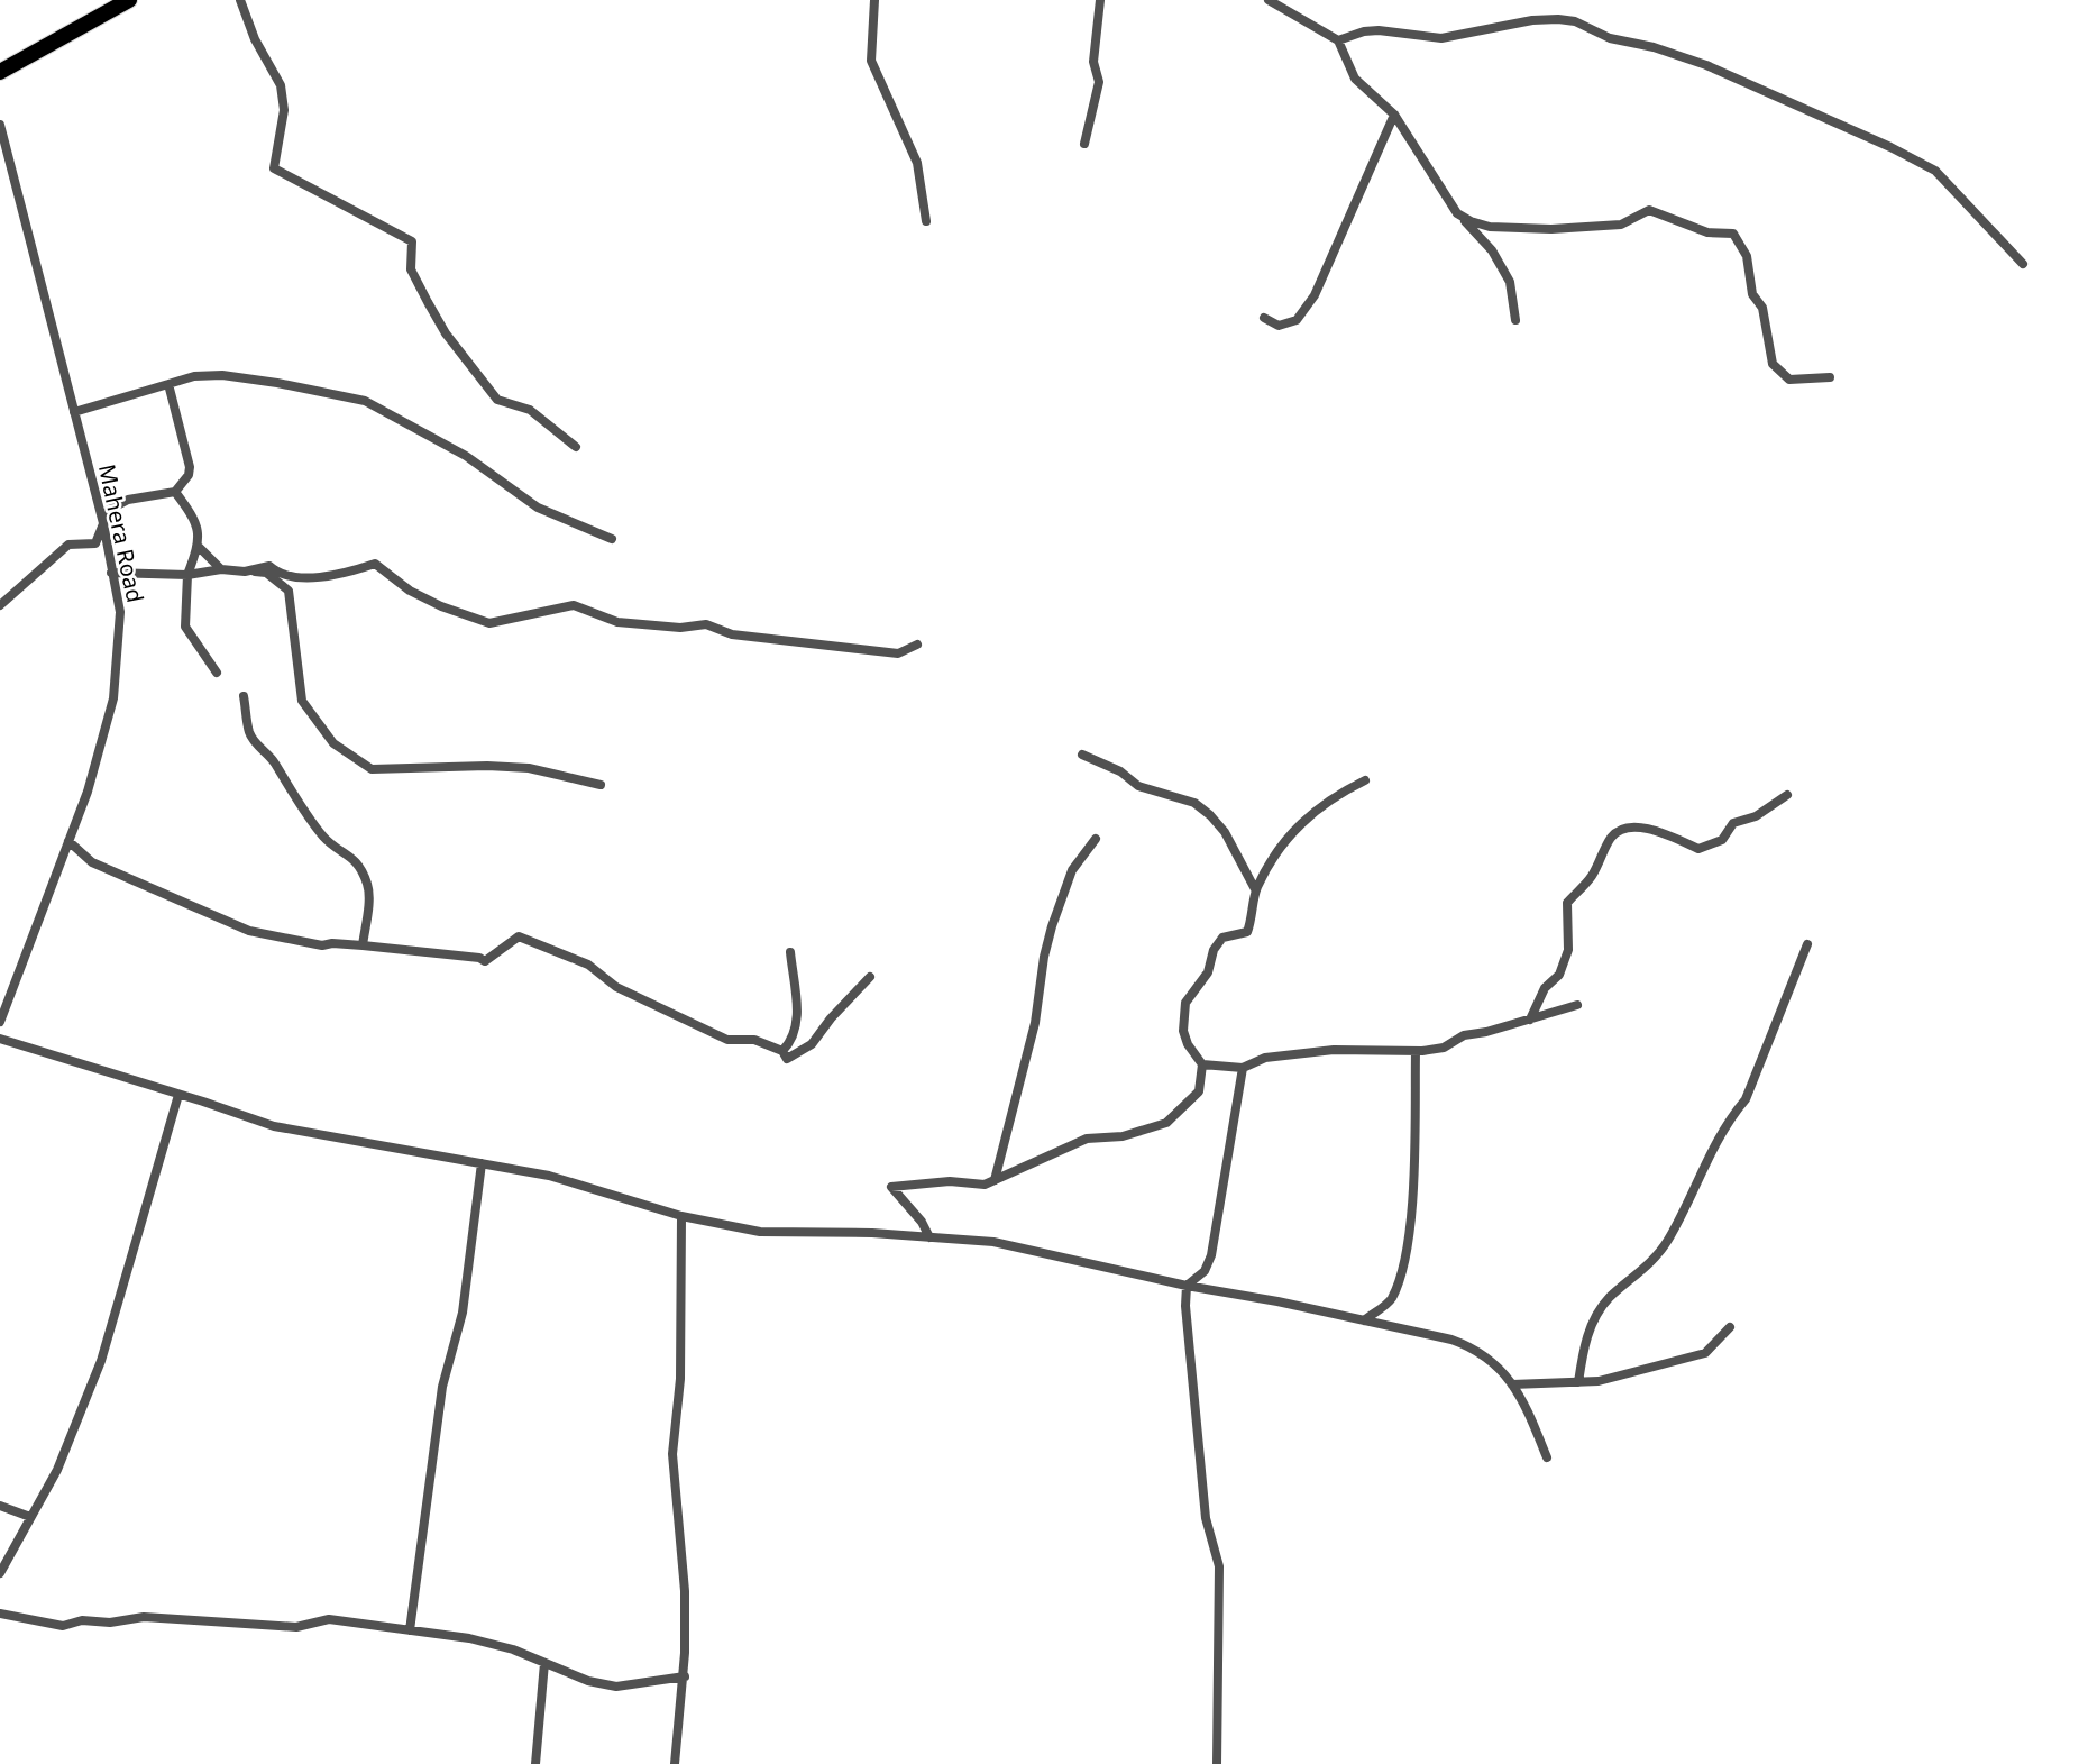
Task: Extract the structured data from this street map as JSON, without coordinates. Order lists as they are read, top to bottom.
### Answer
{
  "streets": {
    "street": ["Mahera Road"]
  }
}
